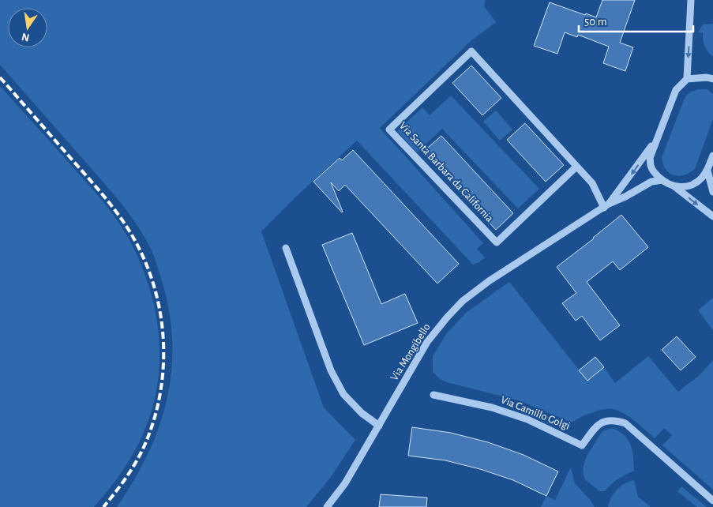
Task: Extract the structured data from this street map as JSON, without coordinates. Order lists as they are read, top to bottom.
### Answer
{
  "streets": {
    "street": ["Via Santa Barbara da California", "Via Mongibello", "Via Camillo Golgi"]
  },
  "crossings": [
    ["Via Santa Barbara da California", "Via Mongibello"]
  ],
  "scale_bar": "50 m",
  "north": "bottom"
}
